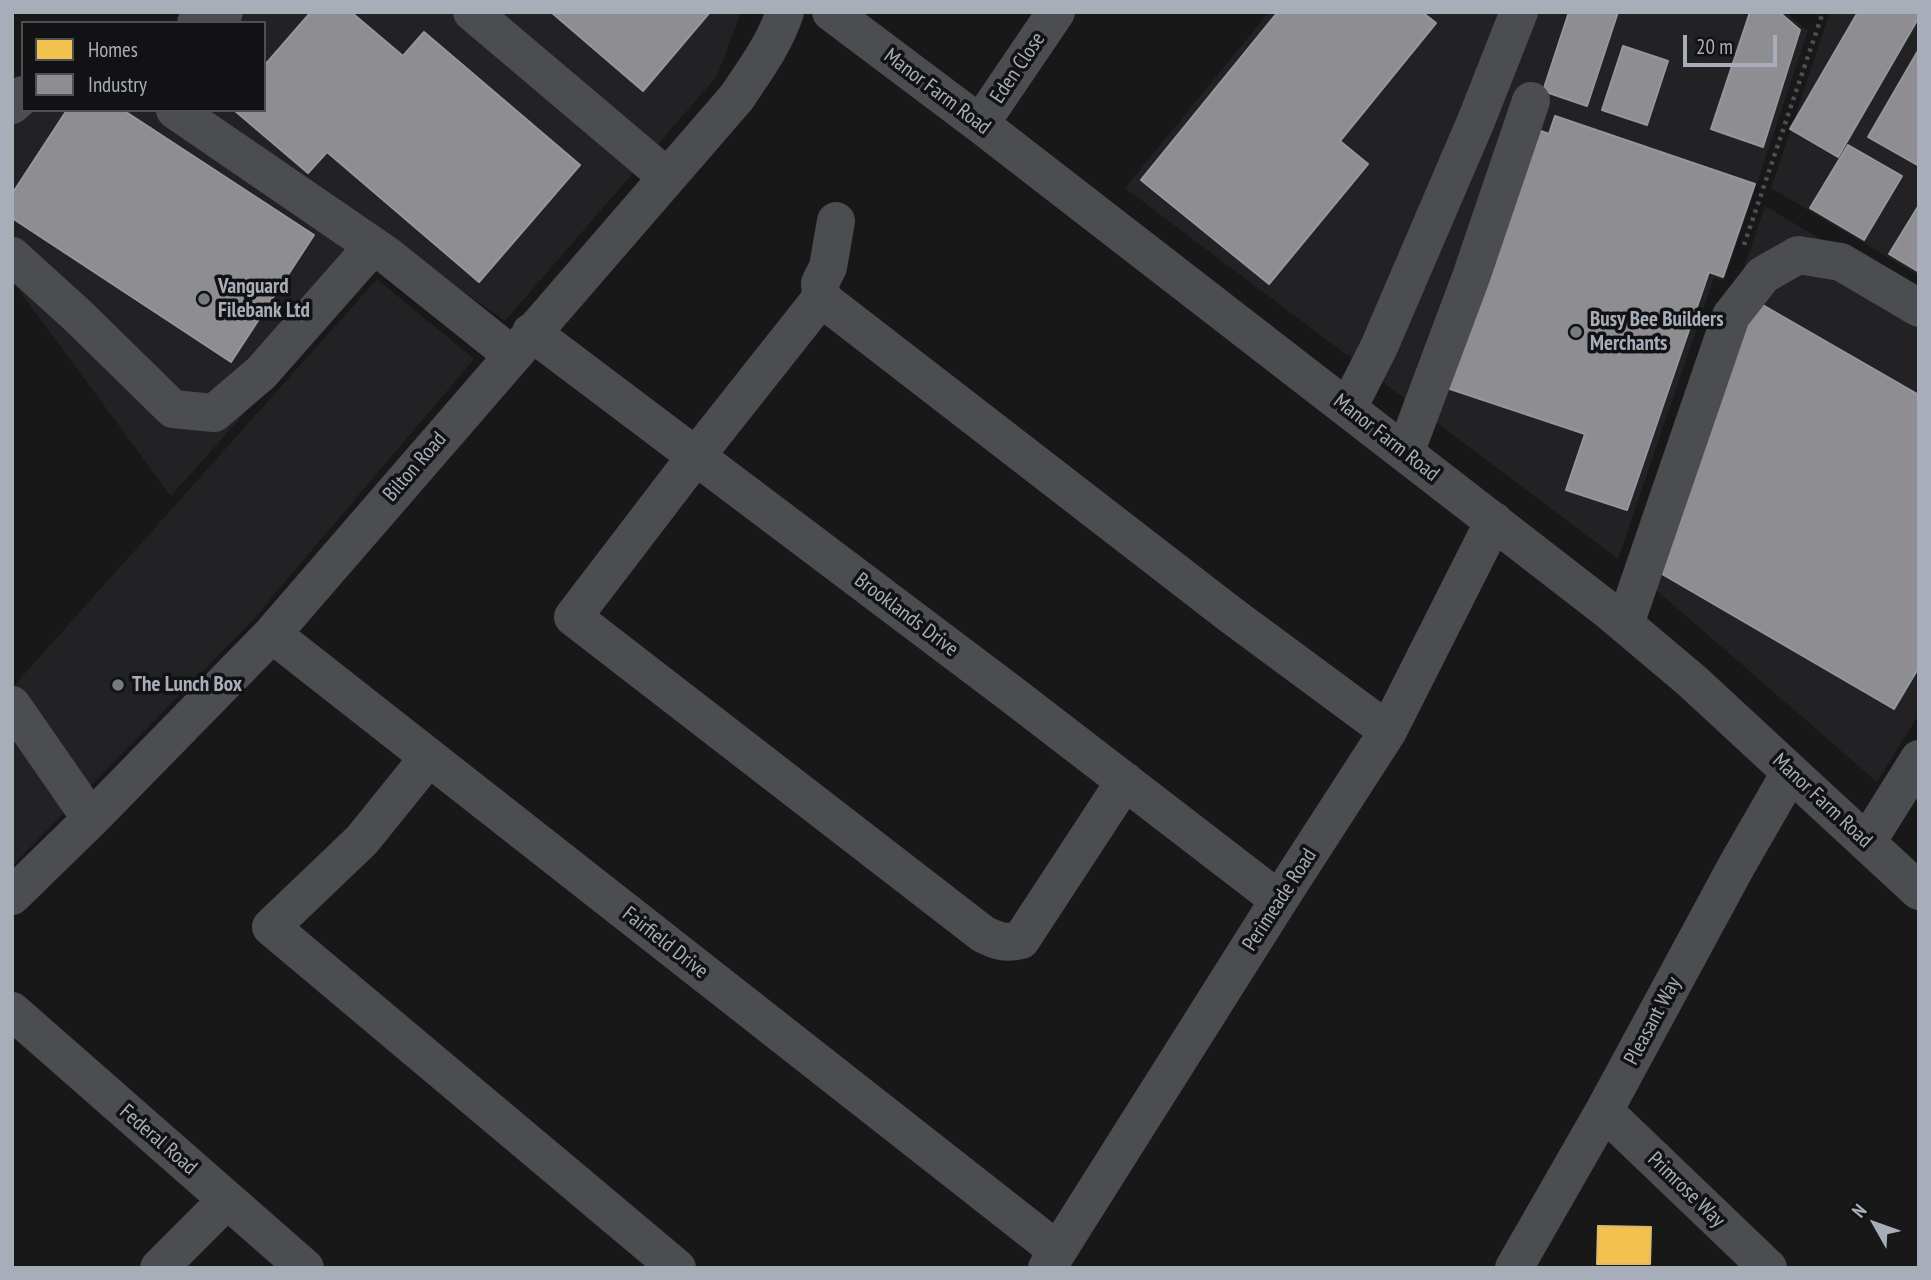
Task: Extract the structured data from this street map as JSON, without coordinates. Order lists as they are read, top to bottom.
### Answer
{
  "streets": {
    "street": [
      "Eden Close",
      "Manor Farm Road",
      "Bilton Road",
      "Brooklands Drive",
      "Perimeade Road",
      "Fairfield Drive",
      "Pleasant Way",
      "Federal Road",
      "Primrose Way"
    ]
  },
  "crossings": [
    ["Eden Close", "Manor Farm Road"],
    ["Manor Farm Road", "Perimeade Road"],
    ["Manor Farm Road", "Pleasant Way"],
    ["Bilton Road", "Brooklands Drive"],
    ["Bilton Road", "Fairfield Drive"],
    ["Brooklands Drive", "Perimeade Road"],
    ["Perimeade Road", "Fairfield Drive"],
    ["Pleasant Way", "Primrose Way"]
  ],
  "places": ["Vanguard Filebank Ltd", "Busy Bee Builders Merchants", "The Lunch Box"],
  "legend": ["Homes", "Industry"],
  "scale_bar": "20 m",
  "north": "top left"
}
